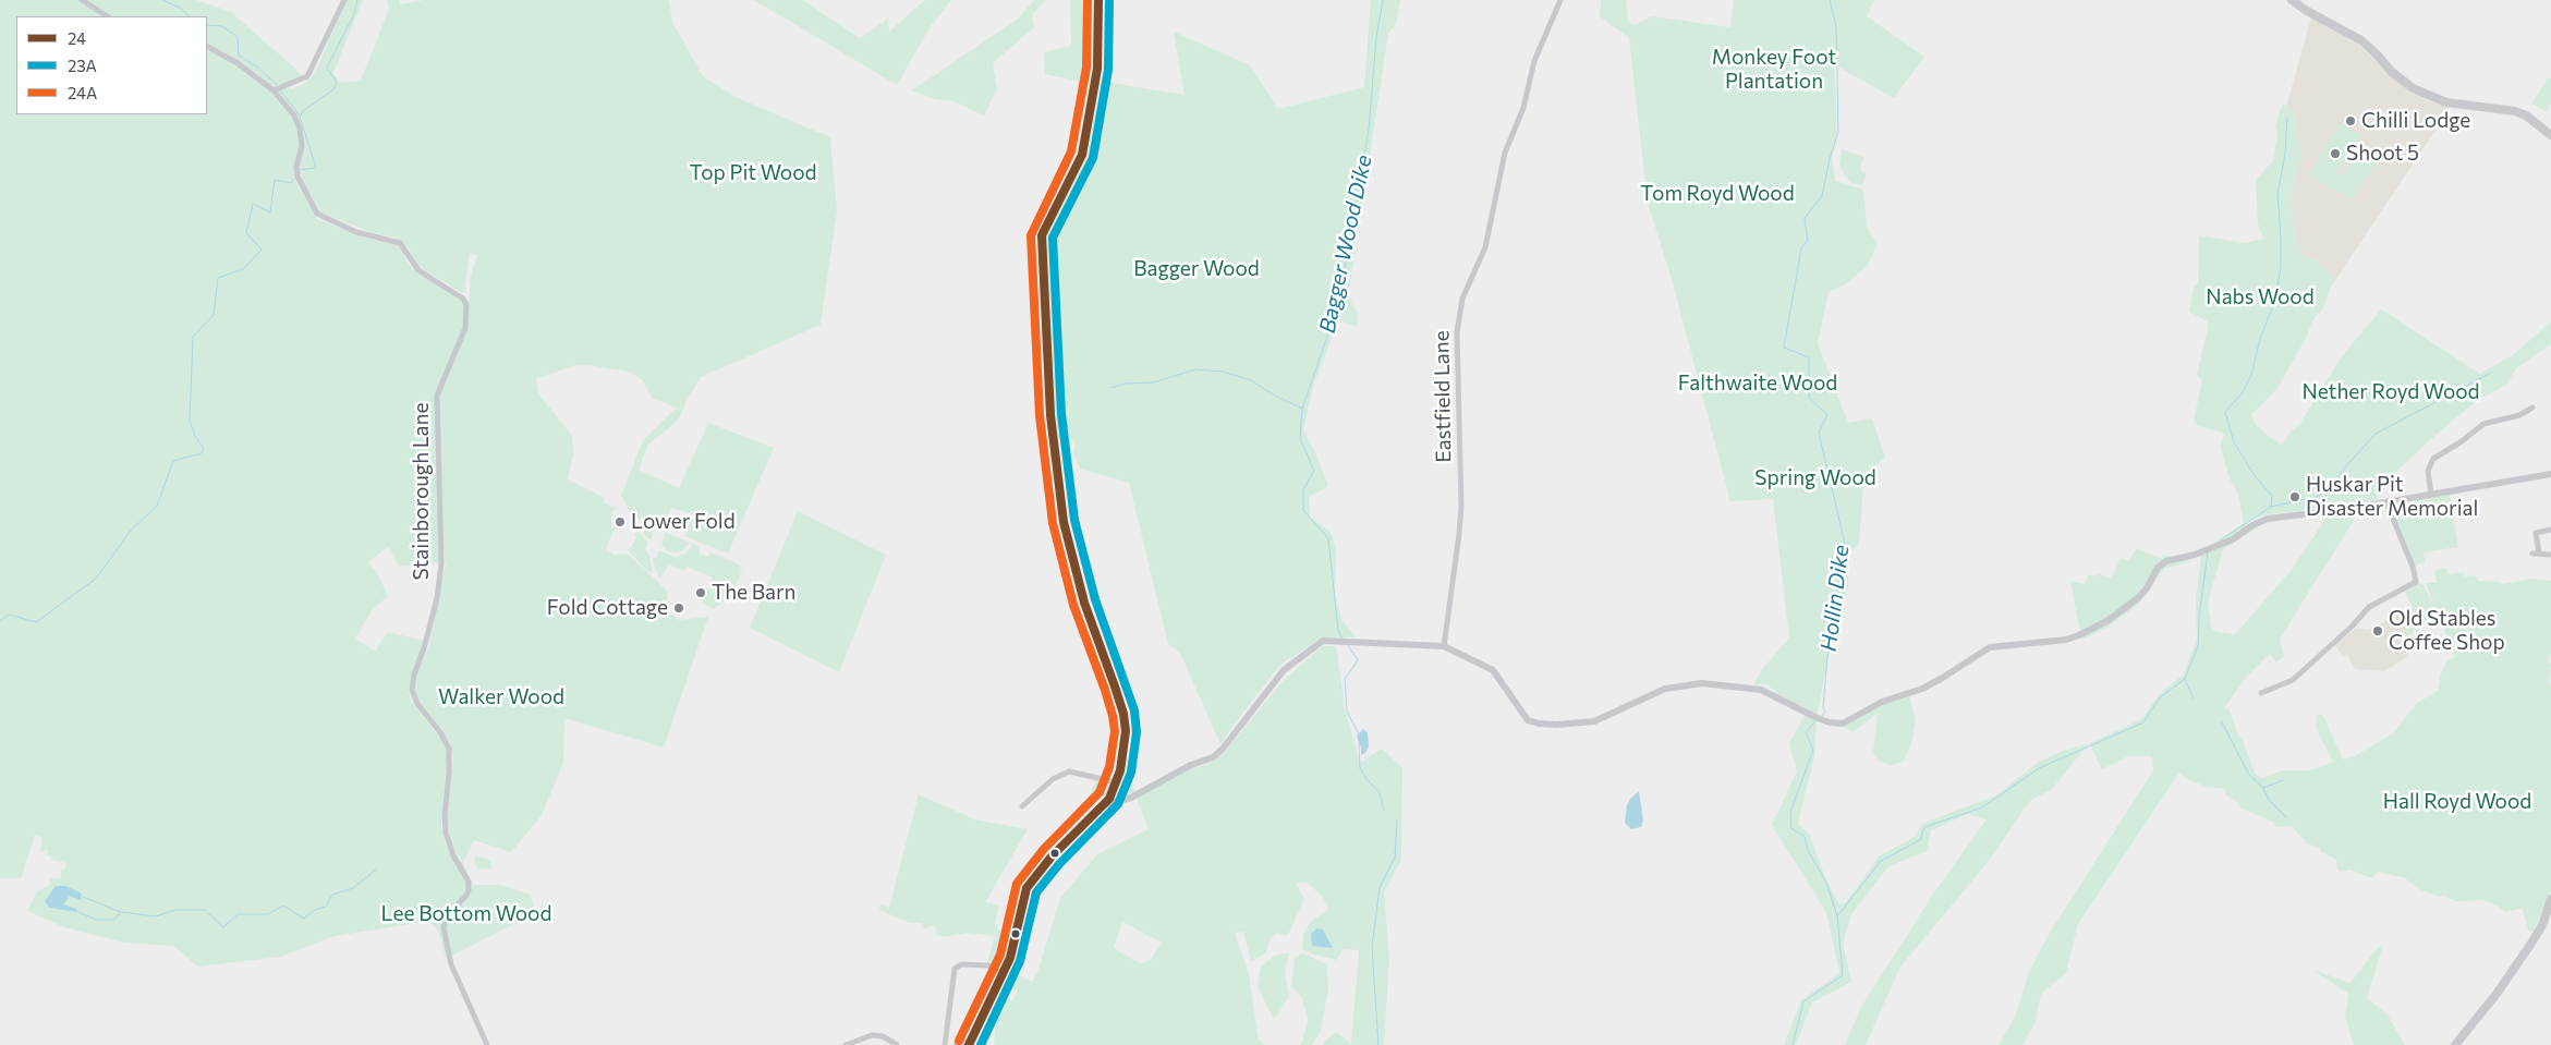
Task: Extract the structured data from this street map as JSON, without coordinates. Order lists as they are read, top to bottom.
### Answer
{
  "streets": {
    "street": ["Eastfield Lane", "Stainborough Lane"]
  },
  "water": ["Bagger Wood Dike", "Hollin Dike"],
  "parks": [
    "Monkey Foot Plantation",
    "Top Pit Wood",
    "Tom Royd Wood",
    "Bagger Wood",
    "Nabs Wood",
    "Falthwaite Wood",
    "Nether Royd Wood",
    "Spring Wood",
    "Walker Wood",
    "Hall Royd Wood",
    "Lee Bottom Wood"
  ],
  "places": [
    "Chilli Lodge",
    "Shoot 5",
    "Huskar Pit Disaster Memorial",
    "Lower Fold",
    "The Barn",
    "Fold Cottage",
    "Old Stables Coffee Shop"
  ],
  "lines": ["transit line 24", "transit line 23A", "transit line 24A"],
  "legend": ["24", "23A", "24A"]
}
